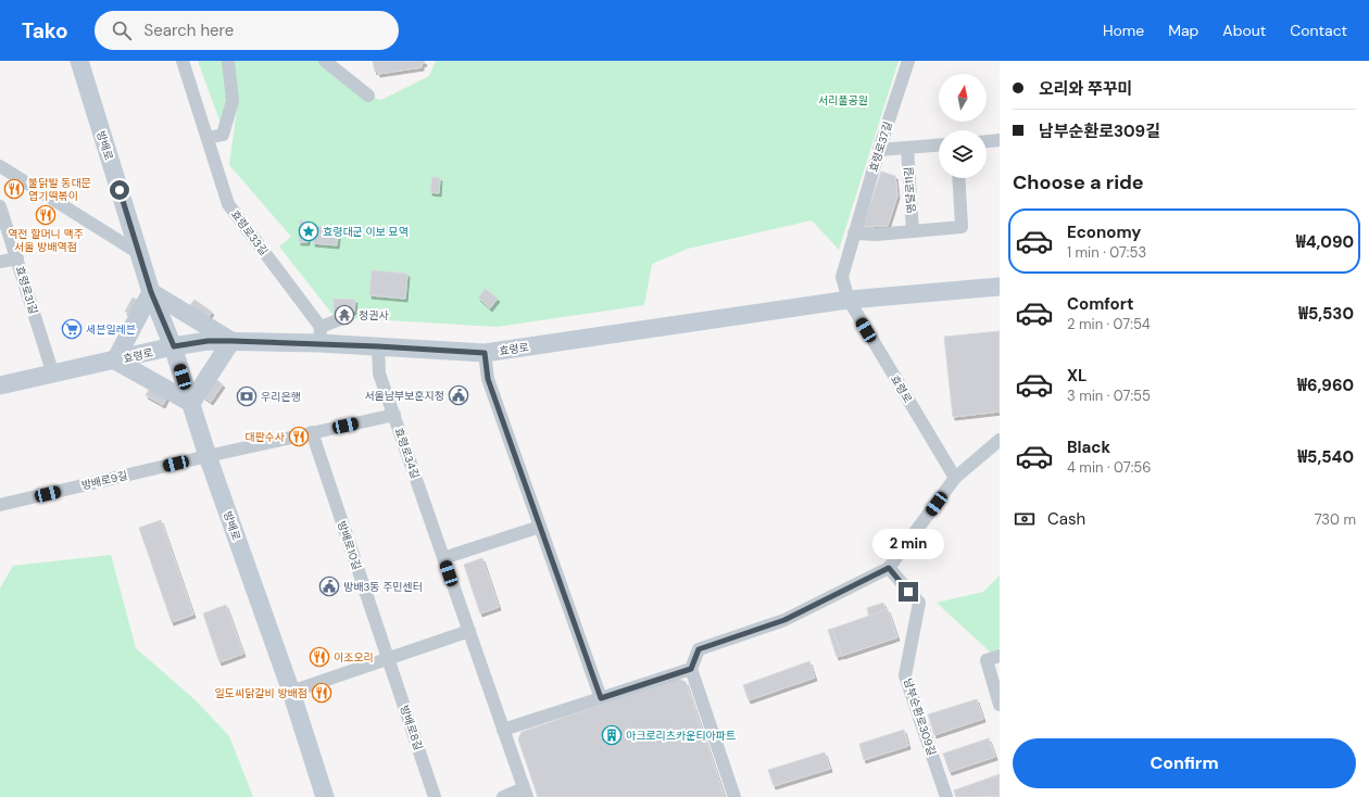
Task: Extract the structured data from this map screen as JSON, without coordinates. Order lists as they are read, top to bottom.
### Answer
{
  "streets": {
    "main road": ["방배로", "효령로"],
    "street": [
      "효령로37길",
      "명달로11길",
      "효령로33길",
      "효령로31길",
      "효령로34길",
      "방배로9길",
      "방배로10길",
      "남부순환로309길",
      "방배로8길"
    ]
  },
  "crossings": [
    ["방배로", "효령로"],
    ["방배로", "방배로9길"],
    ["효령로37길", "효령로"],
    ["효령로33길", "효령로"],
    ["효령로31길", "효령로"],
    ["효령로", "효령로34길"],
    ["방배로10길", "방배로8길"]
  ],
  "parks": ["서리풀공원"],
  "places": {
    "restaurant": [
      "불닭발 동대문 엽기떡볶이",
      "역전 할머니 맥주 서울 방배역점",
      "대판수사",
      "이조오리",
      "일도씨닭갈비 방배점"
    ],
    "place": ["효령대군 이보 묘역"],
    "temple": ["청권사"],
    "supermarket": ["세븐일레븐"],
    "public building": ["서울남부보훈지청", "방배3동 주민센터"],
    "bank": ["우리은행"],
    "building": ["아크로리츠카운티아파트"]
  },
  "north": "top",
  "page": {
    "header": "Tako",
    "search": "Search here",
    "nav": [
      "Home",
      "Map",
      "About",
      "Contact"
    ],
    "banner": ["오리와 쭈꾸미", "남부순환로309길"],
    "heading": "Choose a ride",
    "list": [
      {
        "name": "Economy",
        "note": "1 min · 07:53",
        "value": "₩4,090"
      },
      {
        "name": "Comfort",
        "note": "2 min · 07:54",
        "value": "₩5,530"
      },
      {
        "name": "XL",
        "note": "3 min · 07:55",
        "value": "₩6,960"
      },
      {
        "name": "Black",
        "note": "4 min · 07:56",
        "value": "₩5,540"
      }
    ],
    "pay": ["Cash", "730 m"],
    "bubble": "2 min",
    "buttons": "Confirm"
  }
}
